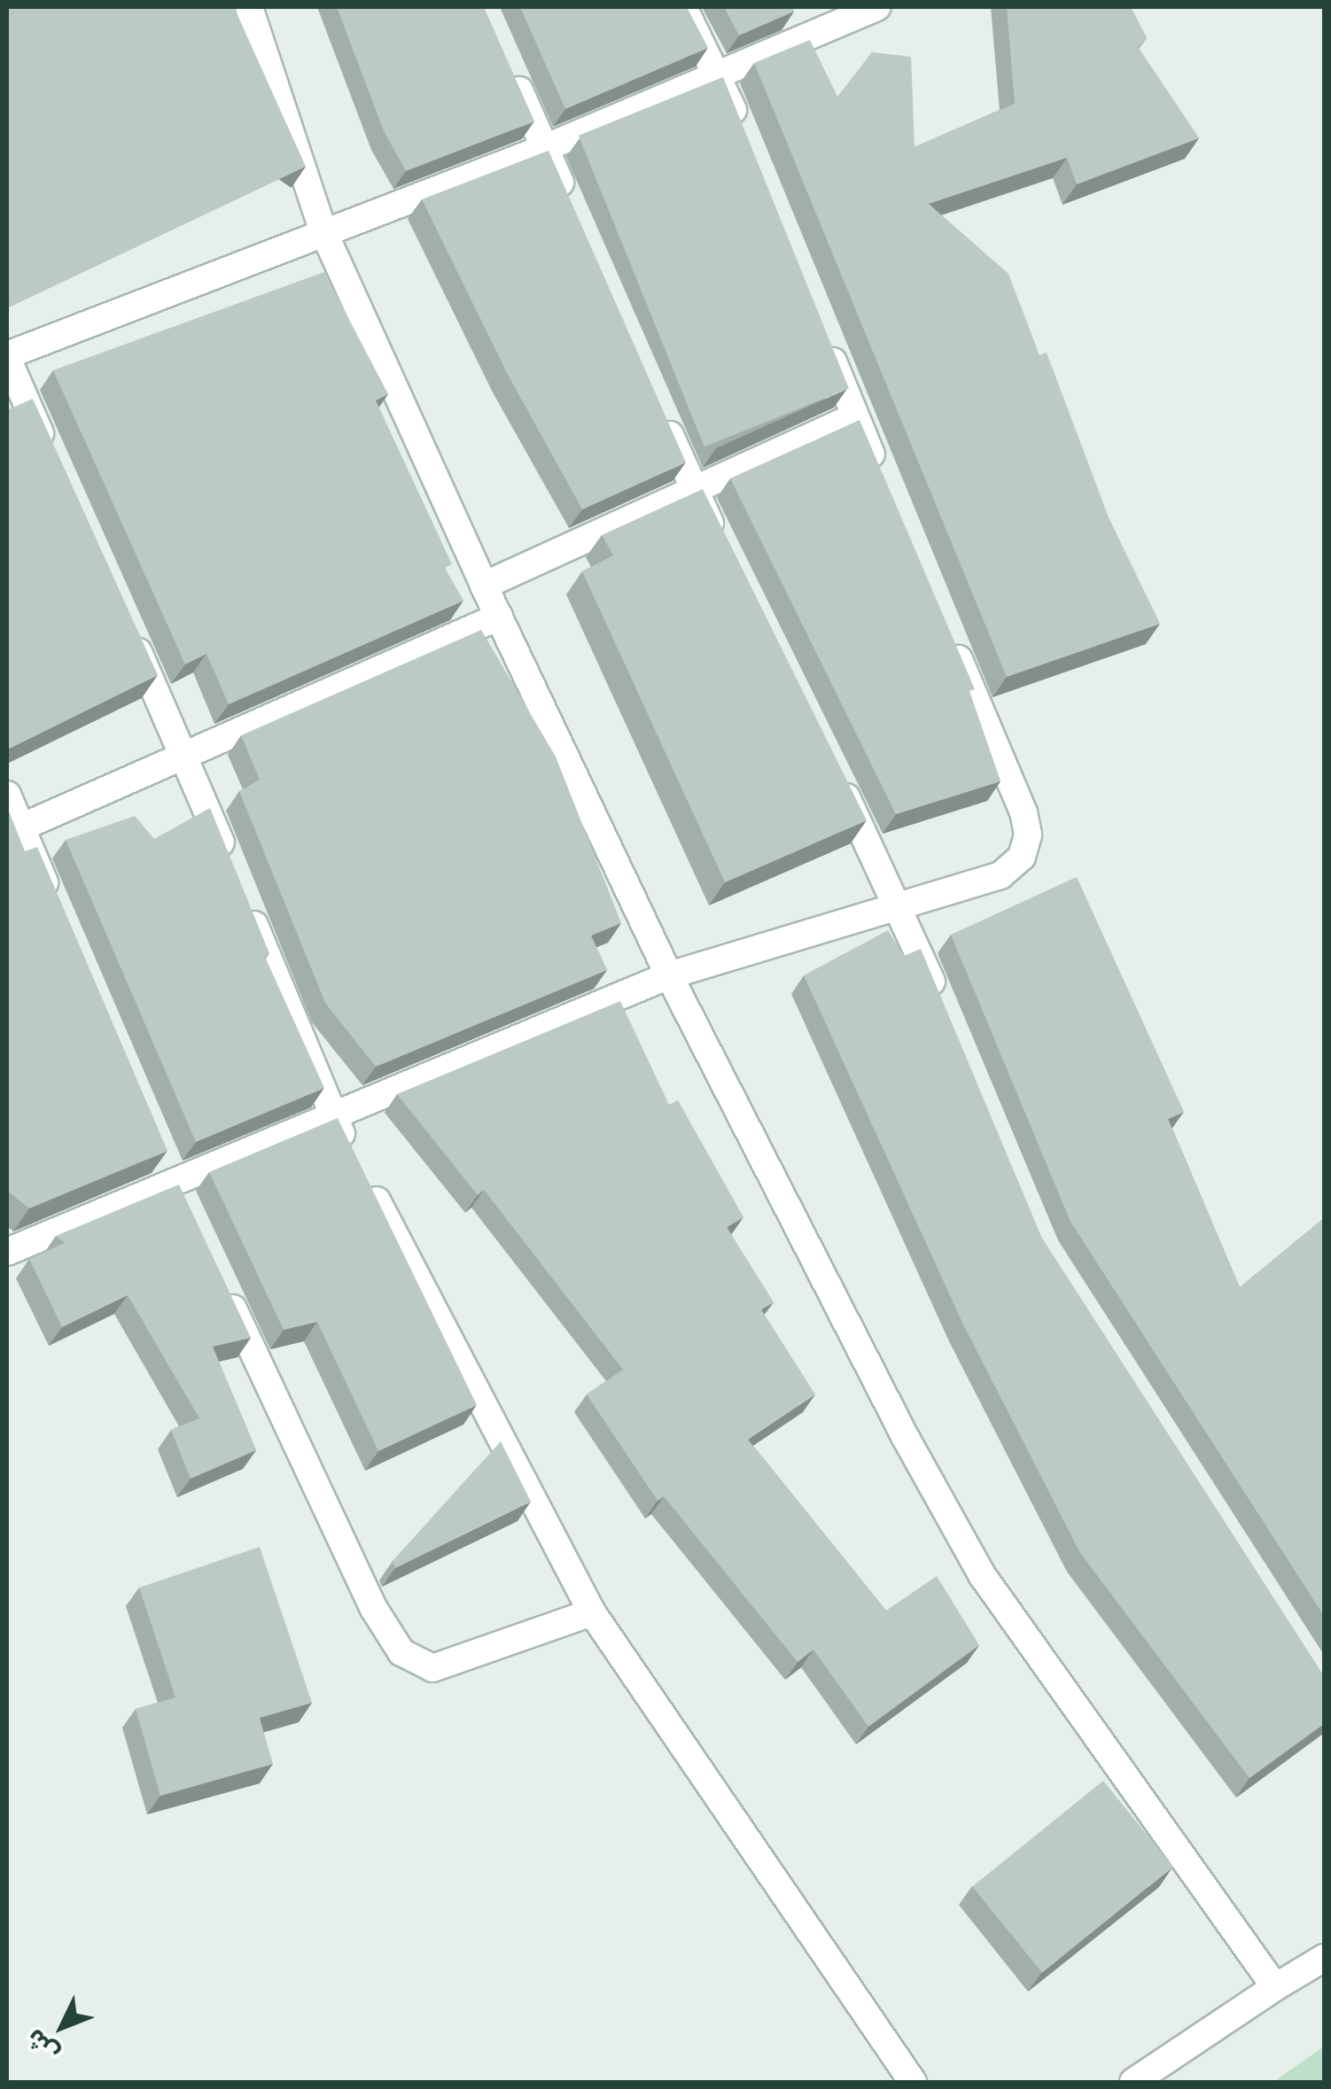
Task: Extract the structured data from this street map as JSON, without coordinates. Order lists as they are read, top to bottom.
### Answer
{
  "north": "bottom left"
}
